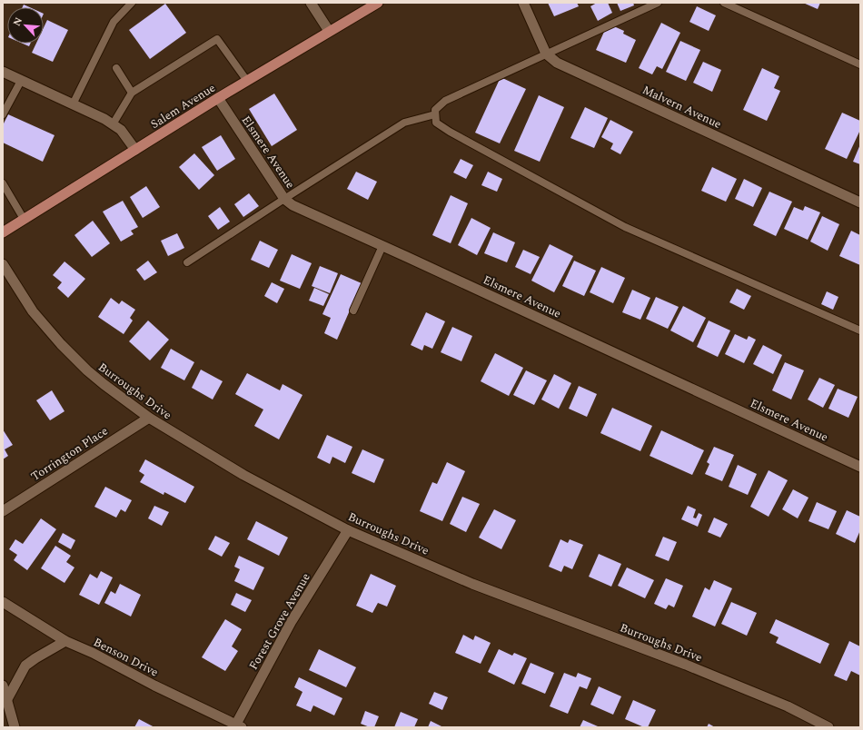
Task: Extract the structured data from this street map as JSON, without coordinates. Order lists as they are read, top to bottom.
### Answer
{
  "streets": {
    "main road": ["Salem Avenue"],
    "street": [
      "Malvern Avenue",
      "Elsmere Avenue",
      "Burroughs Drive",
      "Torrington Place",
      "Forest Grove Avenue",
      "Benson Drive"
    ]
  },
  "crossings": [
    ["Salem Avenue", "Elsmere Avenue"],
    ["Burroughs Drive", "Torrington Place"],
    ["Burroughs Drive", "Forest Grove Avenue"],
    ["Forest Grove Avenue", "Benson Drive"]
  ],
  "north": "top left"
}
